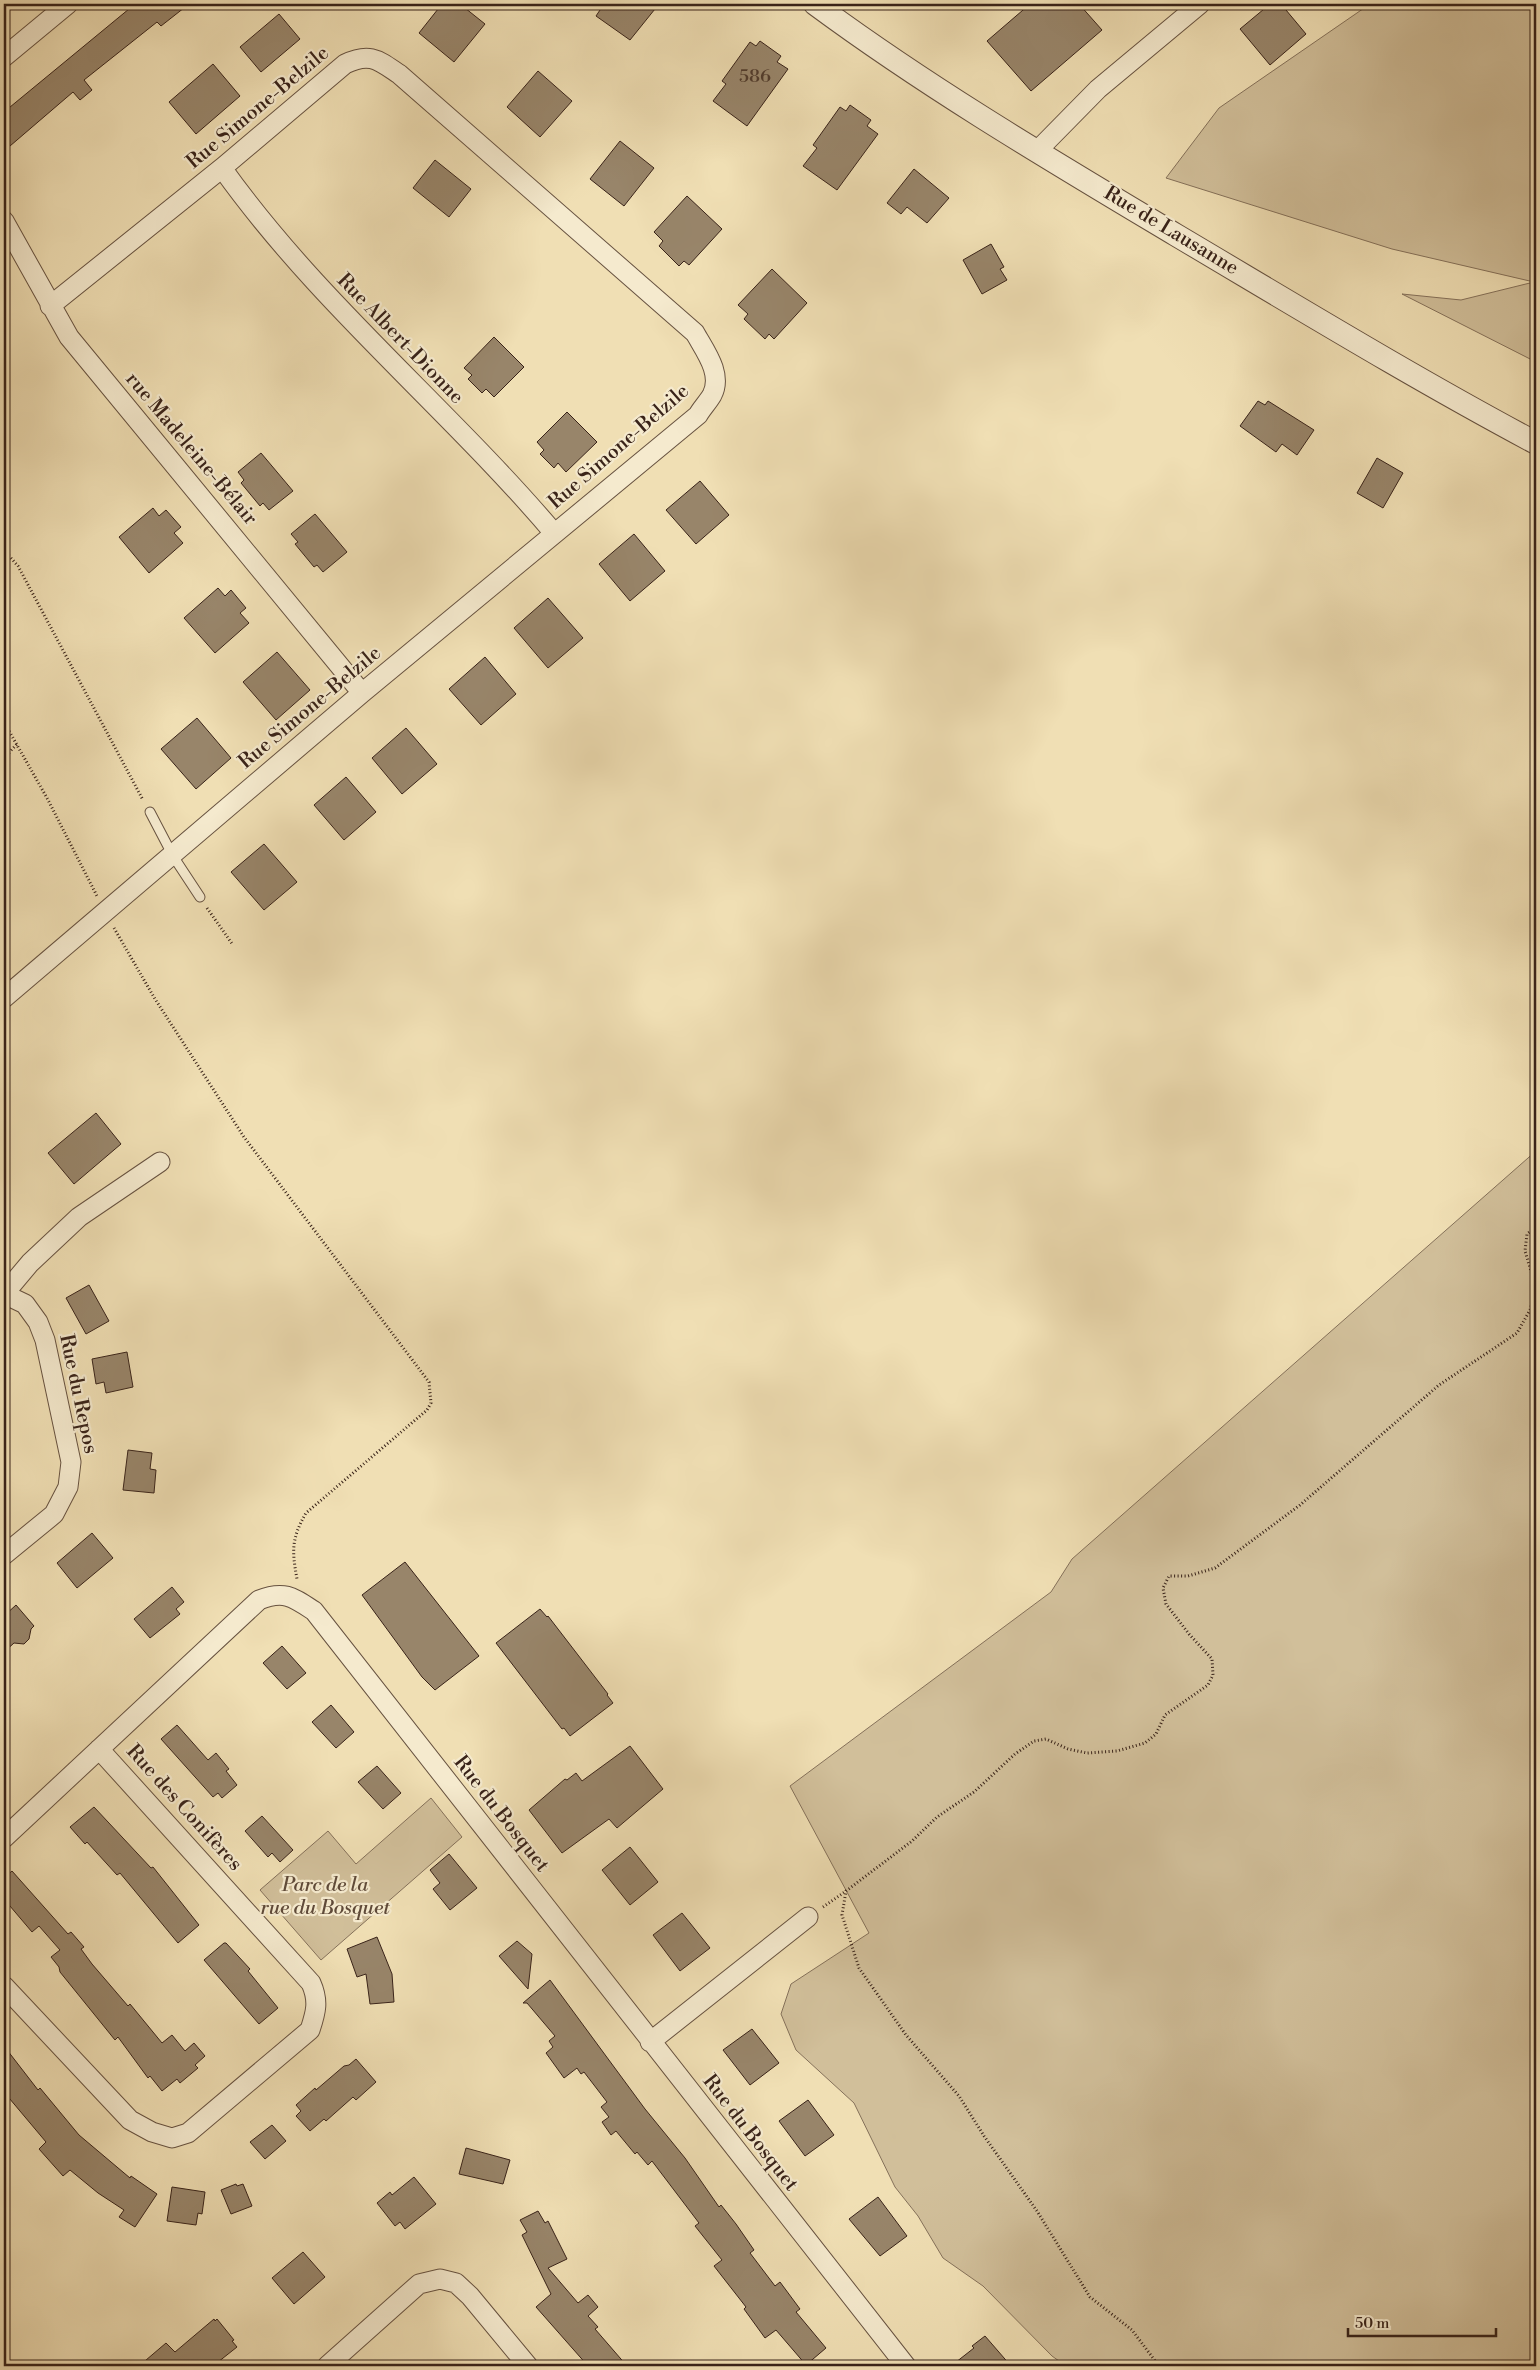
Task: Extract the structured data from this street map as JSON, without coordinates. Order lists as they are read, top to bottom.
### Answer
{
  "streets": {
    "street": [
      "Rue Simone-Belzile",
      "Rue de Lausanne",
      "Rue Albert-Dionne",
      "rue Madeleine-Bélair",
      "Rue du Repos",
      "Rue des Conifères",
      "Rue du Bosquet"
    ]
  },
  "crossings": [
    ["Rue Simone-Belzile", "Rue Albert-Dionne"],
    ["Rue Simone-Belzile", "rue Madeleine-Bélair"],
    ["Rue des Conifères", "Rue du Bosquet"]
  ],
  "parks": ["Parc de la rue du Bosquet"],
  "house_numbers": ["586"],
  "scale_bar": "50 m"
}
